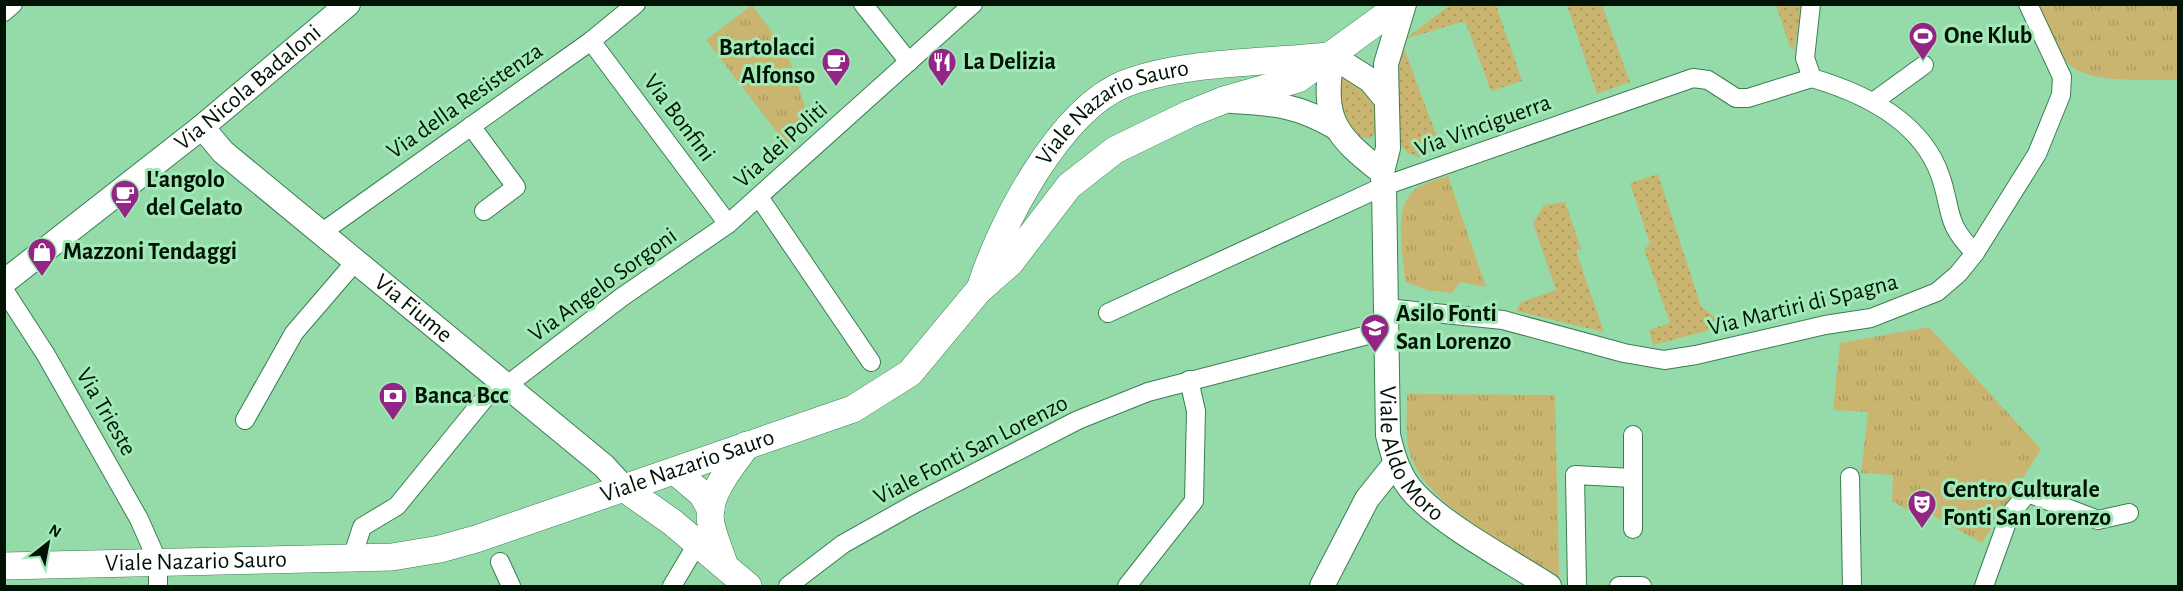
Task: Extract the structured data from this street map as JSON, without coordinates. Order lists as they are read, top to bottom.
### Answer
{
  "streets": {
    "main road": ["Viale Nazario Sauro"],
    "street": [
      "Via Nicola Badaloni",
      "Via della Resistenza",
      "Via Bonfini",
      "Via Vinciguerra",
      "Via dei Politi",
      "Via Angelo Sorgoni",
      "Via Martiri di Spagna",
      "Via Fiume",
      "Via Trieste",
      "Viale Aldo Moro",
      "Viale Fonti San Lorenzo"
    ]
  },
  "crossings": [
    ["Via Nicola Badaloni", "Via Fiume"],
    ["Via della Resistenza", "Via Bonfini"],
    ["Via della Resistenza", "Via Fiume"],
    ["Via Bonfini", "Via dei Politi"],
    ["Via Bonfini", "Via Angelo Sorgoni"],
    ["Viale Nazario Sauro", "Via Fiume"],
    ["Viale Nazario Sauro", "Via Trieste"],
    ["Viale Nazario Sauro", "Viale Aldo Moro"],
    ["Via Vinciguerra", "Viale Aldo Moro"],
    ["Via dei Politi", "Via Angelo Sorgoni"],
    ["Via Angelo Sorgoni", "Via Fiume"],
    ["Via Martiri di Spagna", "Viale Aldo Moro"],
    ["Via Martiri di Spagna", "Viale Fonti San Lorenzo"],
    ["Viale Aldo Moro", "Viale Fonti San Lorenzo"]
  ],
  "places": {
    "sports": ["One Klub"],
    "cafe": ["Bartolacci Alfonso", "L'angolo del Gelato"],
    "restaurant": ["La Delizia"],
    "shop": ["Mazzoni Tendaggi"],
    "school or university": ["Asilo Fonti San Lorenzo"],
    "bank": ["Banca Bcc"],
    "theatre": ["Centro Culturale Fonti San Lorenzo"]
  },
  "north": "top right"
}
